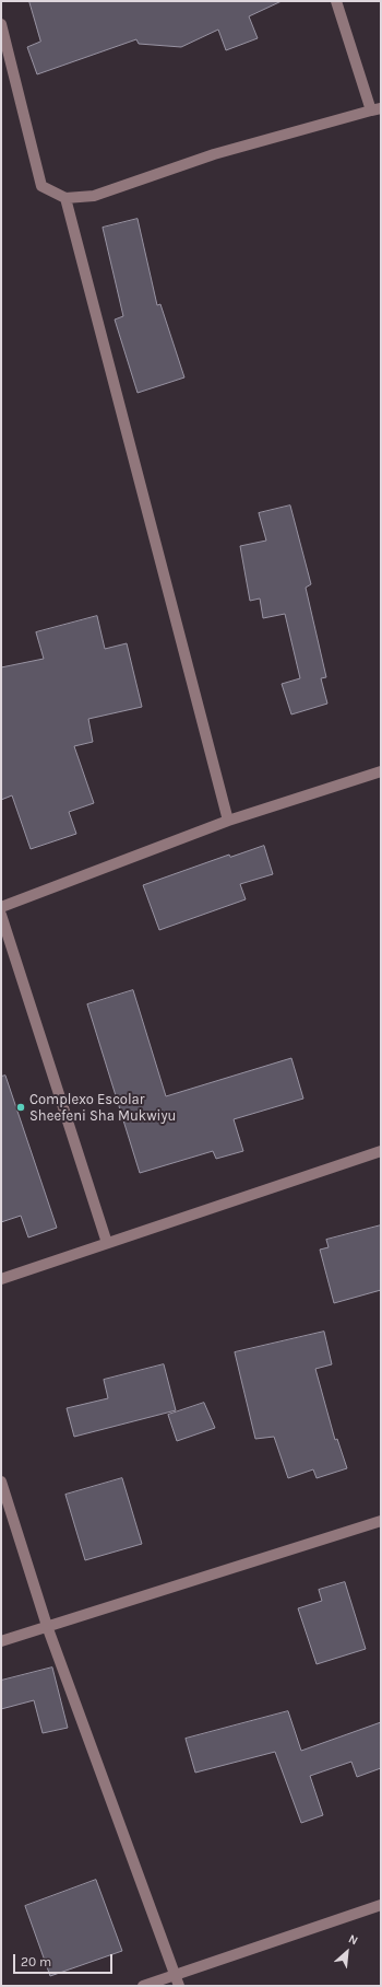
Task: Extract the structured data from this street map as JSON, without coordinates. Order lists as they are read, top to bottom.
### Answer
{
  "places": ["Complexo Escolar Sheefeni Sha Mukwiyu"],
  "scale_bar": "20 m",
  "north": "top right"
}
